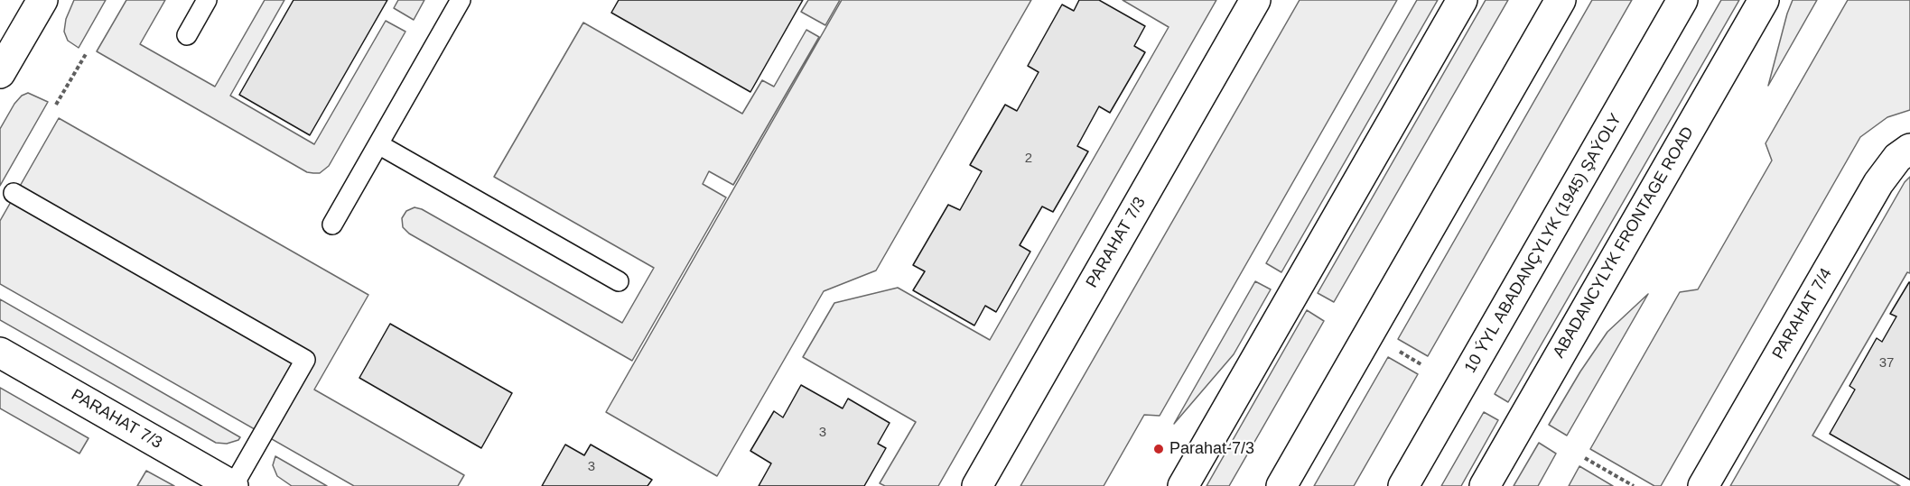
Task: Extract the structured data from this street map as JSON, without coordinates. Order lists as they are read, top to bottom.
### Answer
{
  "streets": {
    "street": [
      "PARAHAT 7/3",
      "ABADANCYLYK FRONTAGE ROAD",
      "10 ÝYL ABADANÇYLYK (1945) ŞAÝOLY",
      "PARAHAT 7/4"
    ]
  },
  "places": ["Parahat-7/3"],
  "house_numbers": [
    "2",
    "37",
    "3",
    "3"
  ]
}
